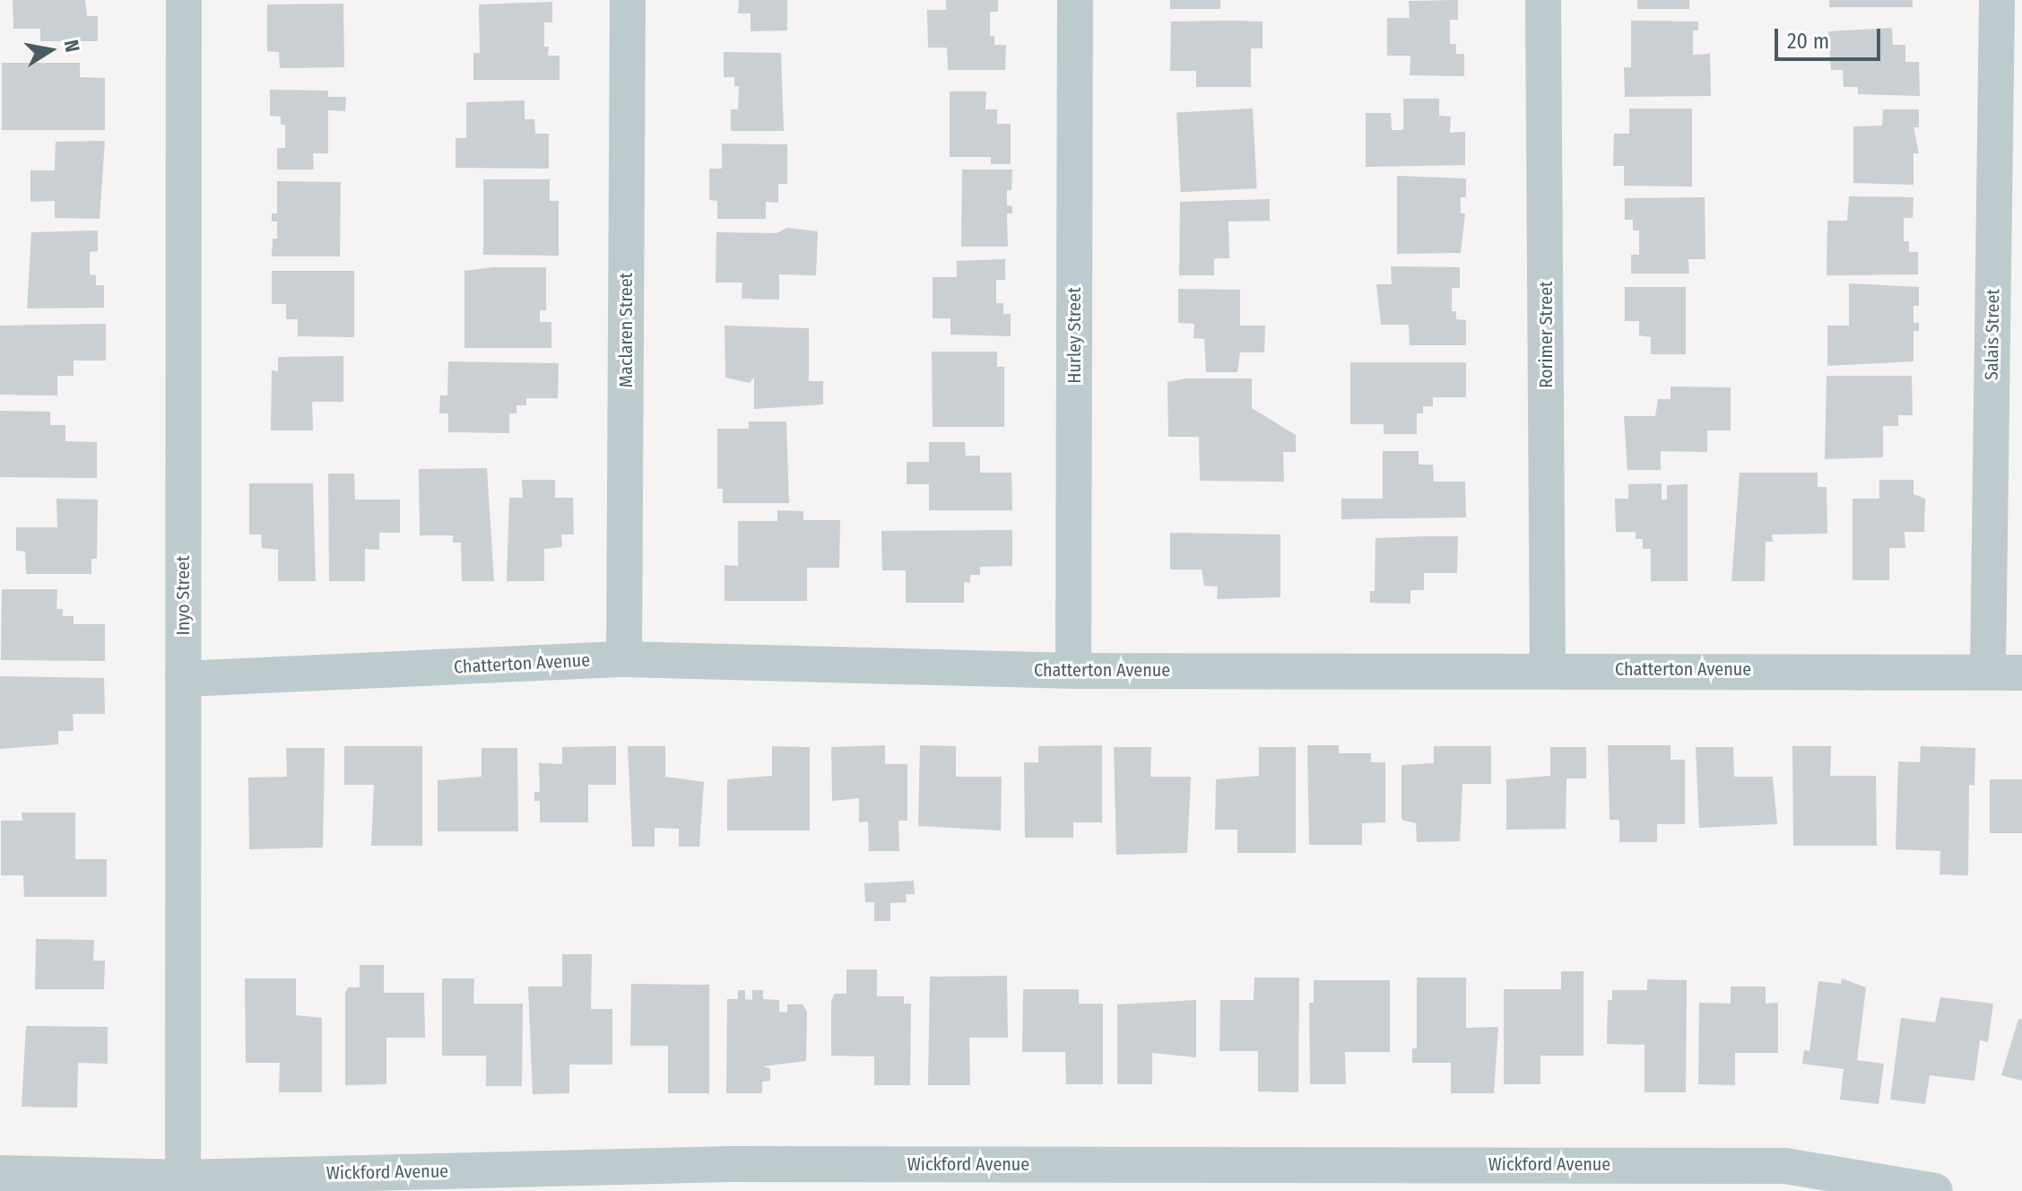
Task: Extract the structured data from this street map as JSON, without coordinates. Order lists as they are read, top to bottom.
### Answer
{
  "streets": {
    "street": [
      "Maclaren Street",
      "Rorimer Street",
      "Salais Street",
      "Hurley Street",
      "Inyo Street",
      "Chatterton Avenue",
      "Wickford Avenue"
    ]
  },
  "crossings": [
    ["Maclaren Street", "Chatterton Avenue"],
    ["Rorimer Street", "Chatterton Avenue"],
    ["Salais Street", "Chatterton Avenue"],
    ["Hurley Street", "Chatterton Avenue"],
    ["Inyo Street", "Chatterton Avenue"],
    ["Inyo Street", "Wickford Avenue"]
  ],
  "scale_bar": "20 m",
  "north": "right"
}
